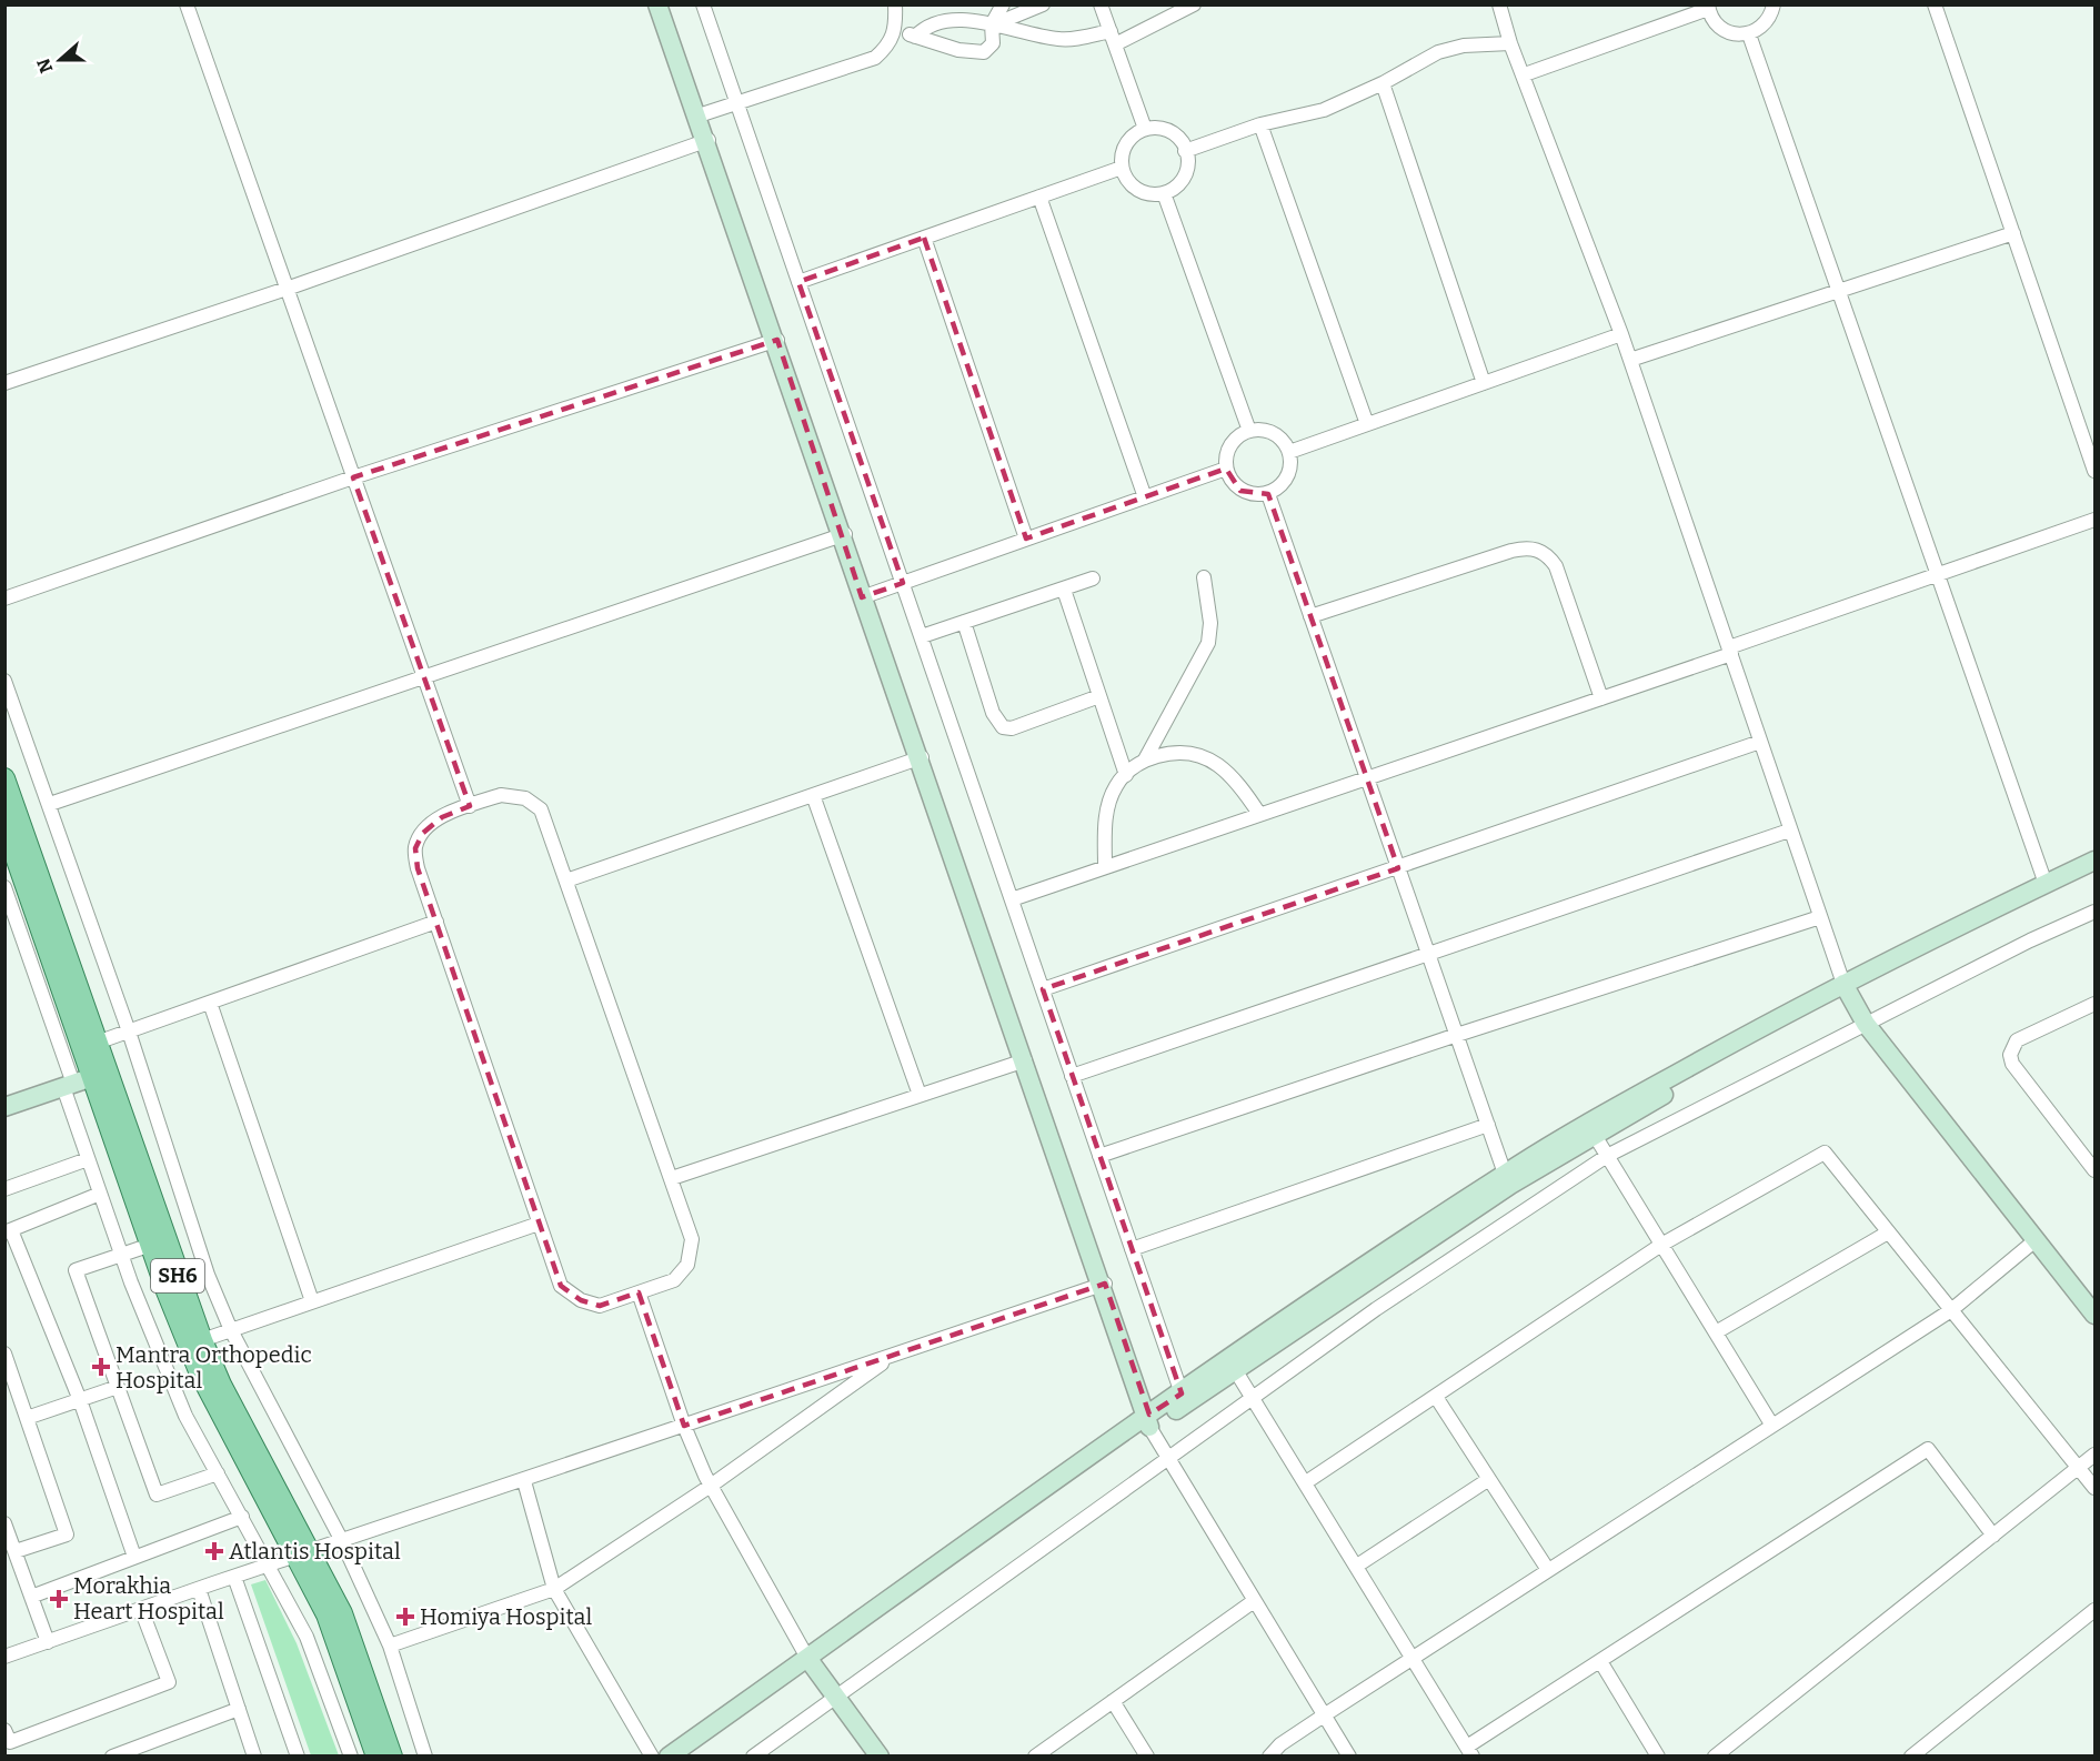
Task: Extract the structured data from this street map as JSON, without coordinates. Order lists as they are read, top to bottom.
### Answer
{
  "streets": {
    "main road": ["SH6"]
  },
  "places": {
    "health": [
      "Mantra Orthopedic Hospital",
      "Atlantis Hospital",
      "Morakhia Heart Hospital",
      "Homiya Hospital"
    ]
  },
  "north": "left"
}
